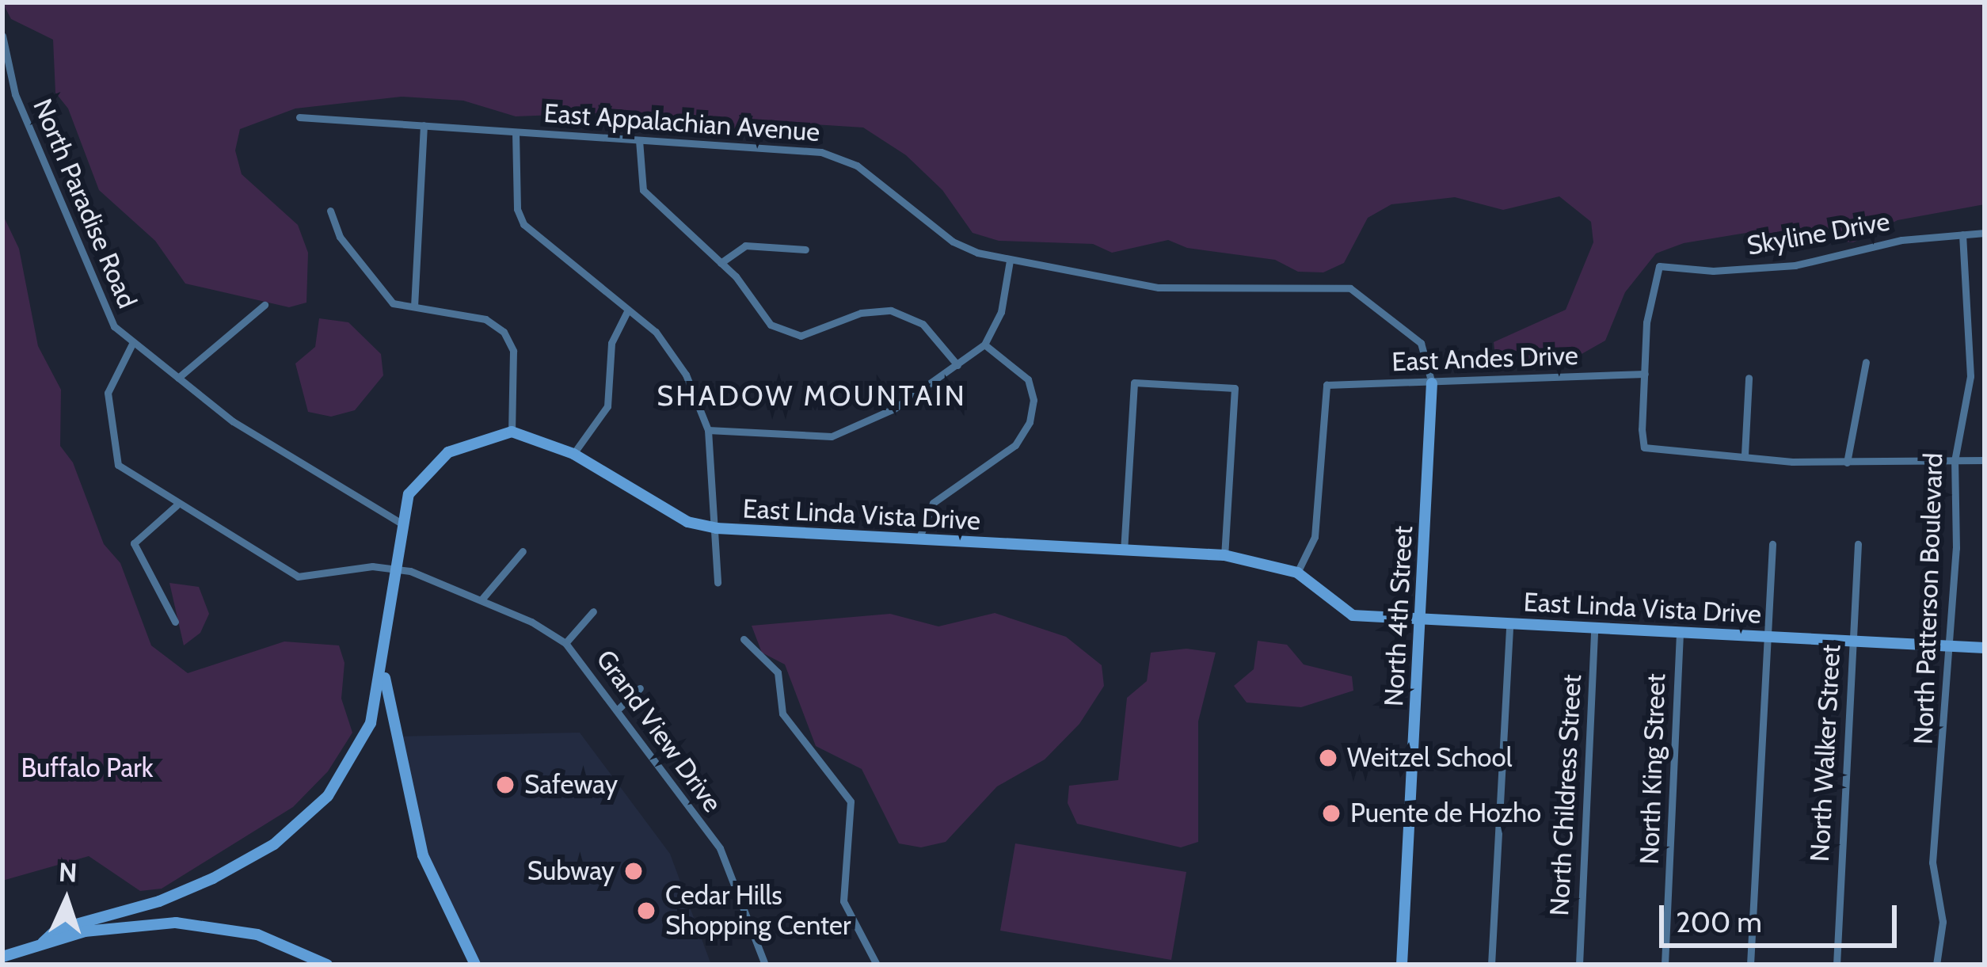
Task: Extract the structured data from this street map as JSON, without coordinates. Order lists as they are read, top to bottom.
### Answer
{
  "streets": {
    "street": [
      "East Appalachian Avenue",
      "North Paradise Road",
      "Skyline Drive",
      "East Andes Drive",
      "East Linda Vista Drive",
      "North Patterson Boulevard",
      "North 4th Street",
      "Grand View Drive",
      "North Walker Street",
      "North King Street",
      "North Childress Street"
    ]
  },
  "crossings": [
    ["East Appalachian Avenue", "East Andes Drive"],
    ["East Appalachian Avenue", "North 4th Street"],
    ["Skyline Drive", "East Andes Drive"],
    ["Skyline Drive", "North Patterson Boulevard"],
    ["East Andes Drive", "East Linda Vista Drive"],
    ["East Andes Drive", "North 4th Street"],
    ["East Linda Vista Drive", "North Patterson Boulevard"],
    ["East Linda Vista Drive", "North 4th Street"],
    ["East Linda Vista Drive", "North Walker Street"],
    ["East Linda Vista Drive", "North King Street"],
    ["East Linda Vista Drive", "North Childress Street"]
  ],
  "districts": ["SHADOW MOUNTAIN"],
  "parks": ["Buffalo Park"],
  "places": [
    "Weitzel School",
    "Safeway",
    "Puente de Hozho",
    "Subway",
    "Cedar Hills Shopping Center"
  ],
  "scale_bar": "200 m",
  "north": "top"
}
